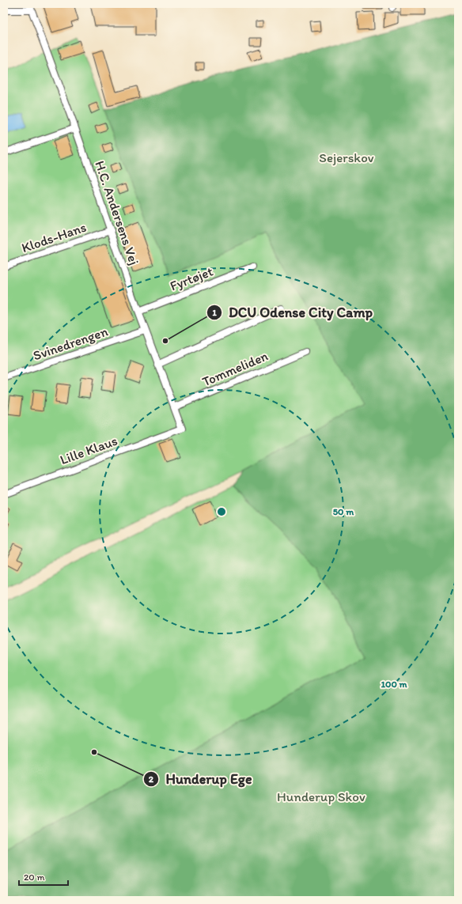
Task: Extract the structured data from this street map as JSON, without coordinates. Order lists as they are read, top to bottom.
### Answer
{
  "streets": {
    "lane": [
      "H.C. Andersens Vej",
      "Klods-Hans",
      "Fyrtøjet",
      "Svinedrengen",
      "Tommeliden",
      "Lille Klaus"
    ]
  },
  "crossings": [
    ["H.C. Andersens Vej", "Klods-Hans"],
    ["H.C. Andersens Vej", "Fyrtøjet"],
    ["H.C. Andersens Vej", "Svinedrengen"],
    ["H.C. Andersens Vej", "Tommeliden"],
    ["H.C. Andersens Vej", "Lille Klaus"]
  ],
  "parks": ["Sejerskov", "Hunderup Skov"],
  "places": ["DCU Odense City Camp", "Hunderup Ege"],
  "scale_bar": "20 m",
  "rings": ["50 m", "100 m"]
}
